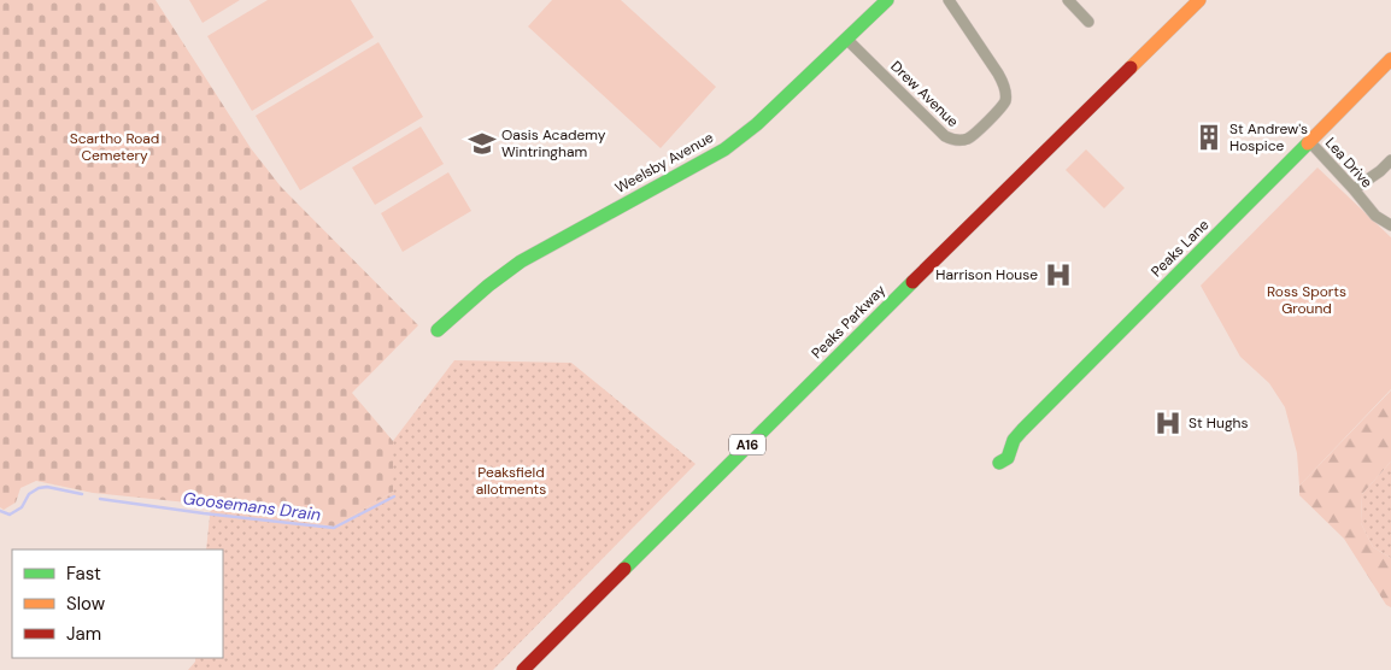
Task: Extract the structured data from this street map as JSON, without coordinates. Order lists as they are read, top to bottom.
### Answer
{
  "streets": {
    "main road": [
      "Weelsby Avenue",
      "Peaks Lane",
      "Peaks Parkway",
      "A16"
    ],
    "street": ["Drew Avenue", "Lea Drive"]
  },
  "crossings": [
    ["Drew Avenue", "Weelsby Avenue"],
    ["Lea Drive", "Peaks Lane"]
  ],
  "water": ["Goosemans Drain"],
  "parks": ["Scartho Road Cemetery", "Ross Sports Ground", "Peaksfield allotments"],
  "places": {
    "building": ["St Andrew's Hospice"],
    "school or university": ["Oasis Academy Wintringham"],
    "hospital": ["Harrison House", "St Hughs"]
  },
  "legend": ["Fast", "Slow", "Jam"]
}
